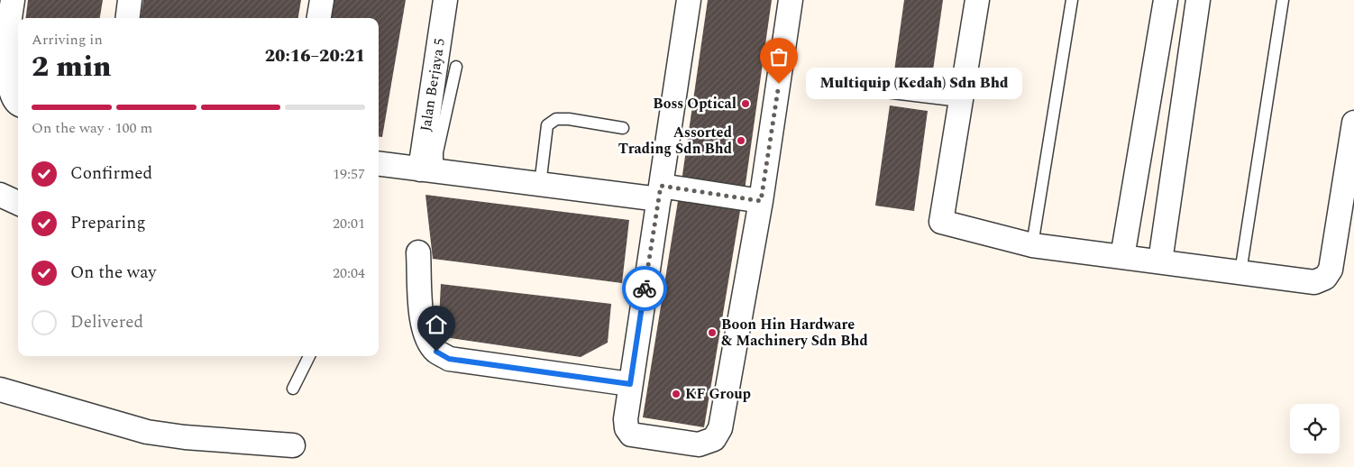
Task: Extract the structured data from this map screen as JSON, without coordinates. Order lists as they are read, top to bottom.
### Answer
{
  "streets": {
    "street": ["Jalan Berjaya 5"]
  },
  "places": [
    "Multiquip (Kedah) Sdn Bhd",
    "Boss Optical",
    "Assorted Trading Sdn Bhd",
    "Boon Hin Hardware & Machinery Sdn Bhd",
    "KF Group"
  ],
  "page": {
    "heading": ["2 min", "Arriving in", "20:16–20:21"],
    "bubble": "Multiquip (Kedah) Sdn Bhd",
    "bar": "On the way · 100 m",
    "list": [
      ["Confirmed", "19:57"],
      ["Preparing", "20:01"],
      ["On the way", "20:04"],
      "Delivered"
    ]
  }
}
